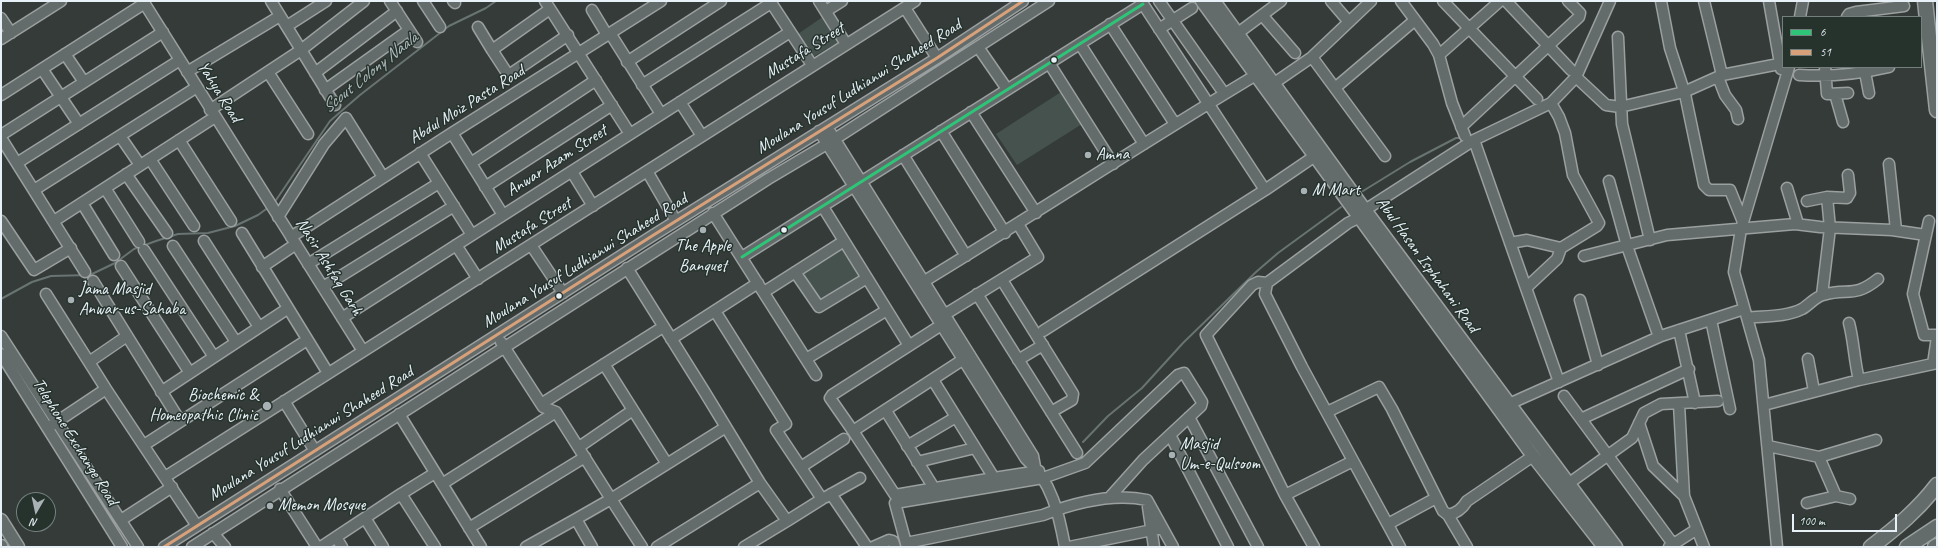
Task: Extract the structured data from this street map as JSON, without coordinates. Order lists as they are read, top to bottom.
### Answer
{
  "streets": {
    "main road": ["Abul Hasan Isphahani Road"],
    "street": [
      "Mustafa Street",
      "Moulana Yousuf Ludhianwi Shaheed Road",
      "Yahya Road",
      "Abdul Moiz Pasta Road",
      "Аnwar Azam Street",
      "Nasir Ashfaq Garh",
      "Telephone Exchange Road"
    ]
  },
  "crossings": [
    ["Mustafa Street", "Nasir Ashfaq Garh"],
    ["Yahya Road", "Nasir Ashfaq Garh"],
    ["Abdul Moiz Pasta Road", "Nasir Ashfaq Garh"],
    ["Аnwar Azam Street", "Nasir Ashfaq Garh"]
  ],
  "water": ["Scout Colony Naala"],
  "places": [
    "Amna",
    "M Mart",
    "The Apple Banquet",
    "Jama Masjid Anwar-us-Sahaba",
    "Biochemic & Homeopathic Clinic",
    "Masjid Um-e-Qulsoom",
    "Memon Mosque"
  ],
  "lines": ["transit line 51", "transit line 6"],
  "legend": ["6", "51"],
  "scale_bar": "100 m",
  "north": "bottom"
}
